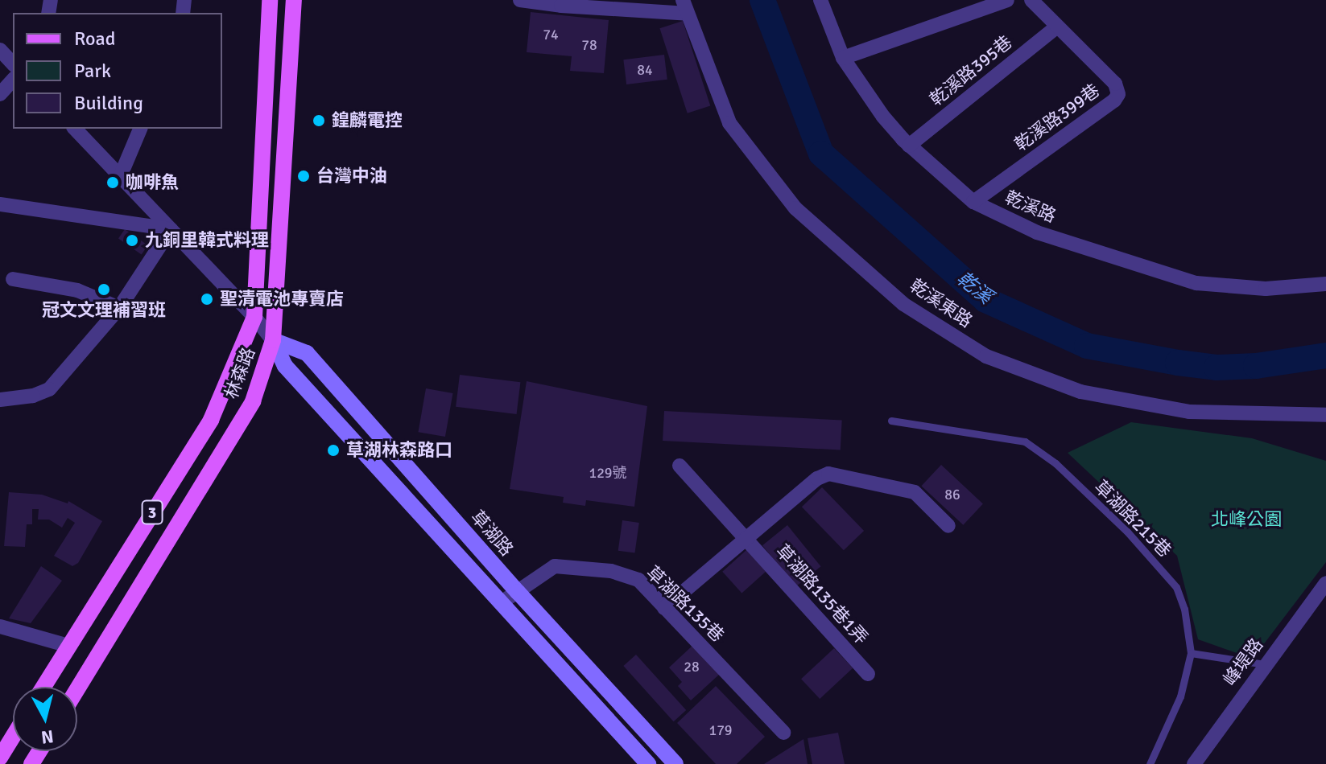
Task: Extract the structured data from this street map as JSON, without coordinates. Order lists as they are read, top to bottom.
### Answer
{
  "streets": {
    "main road": ["林森路", "3"],
    "street": [
      "乾溪路395巷",
      "乾溪路399巷",
      "乾溪路",
      "乾溪東路",
      "草湖路",
      "草湖路135巷1弄",
      "草湖路135巷",
      "峰堤路"
    ],
    "lane": ["草湖路215巷"]
  },
  "crossings": [
    ["乾溪路395巷", "乾溪路399巷"],
    ["乾溪路395巷", "乾溪路"],
    ["乾溪路399巷", "乾溪路"],
    ["林森路", "草湖路"],
    ["草湖路", "草湖路135巷"],
    ["草湖路135巷1弄", "草湖路135巷"]
  ],
  "water": ["乾溪"],
  "parks": ["北峰公園"],
  "places": [
    "鍠麟電控",
    "台灣中油",
    "咖啡魚",
    "九銅里韓式料理",
    "冠文文理補習班",
    "聖清電池專賣店",
    "草湖林森路口"
  ],
  "house_numbers": [
    "74",
    "78",
    "84",
    "129號",
    "86",
    "28",
    "179"
  ],
  "legend": ["Road", "Park", "Building"],
  "north": "bottom"
}
